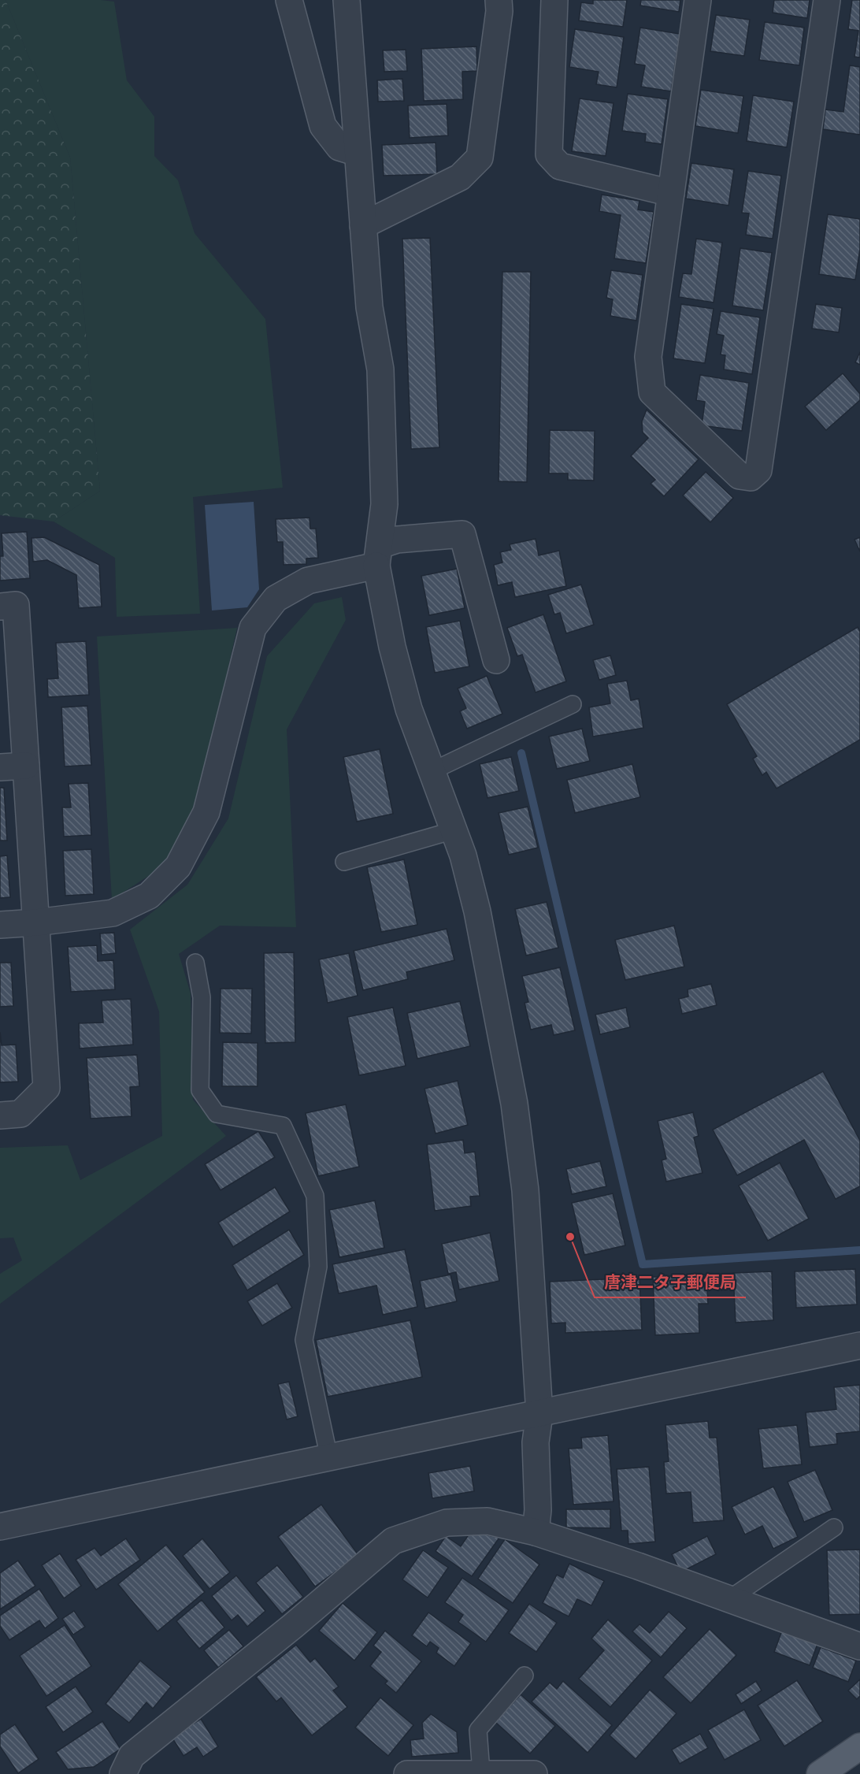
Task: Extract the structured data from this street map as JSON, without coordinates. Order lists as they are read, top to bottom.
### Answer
{
  "places": ["唐津二タ子郵便局"]
}
